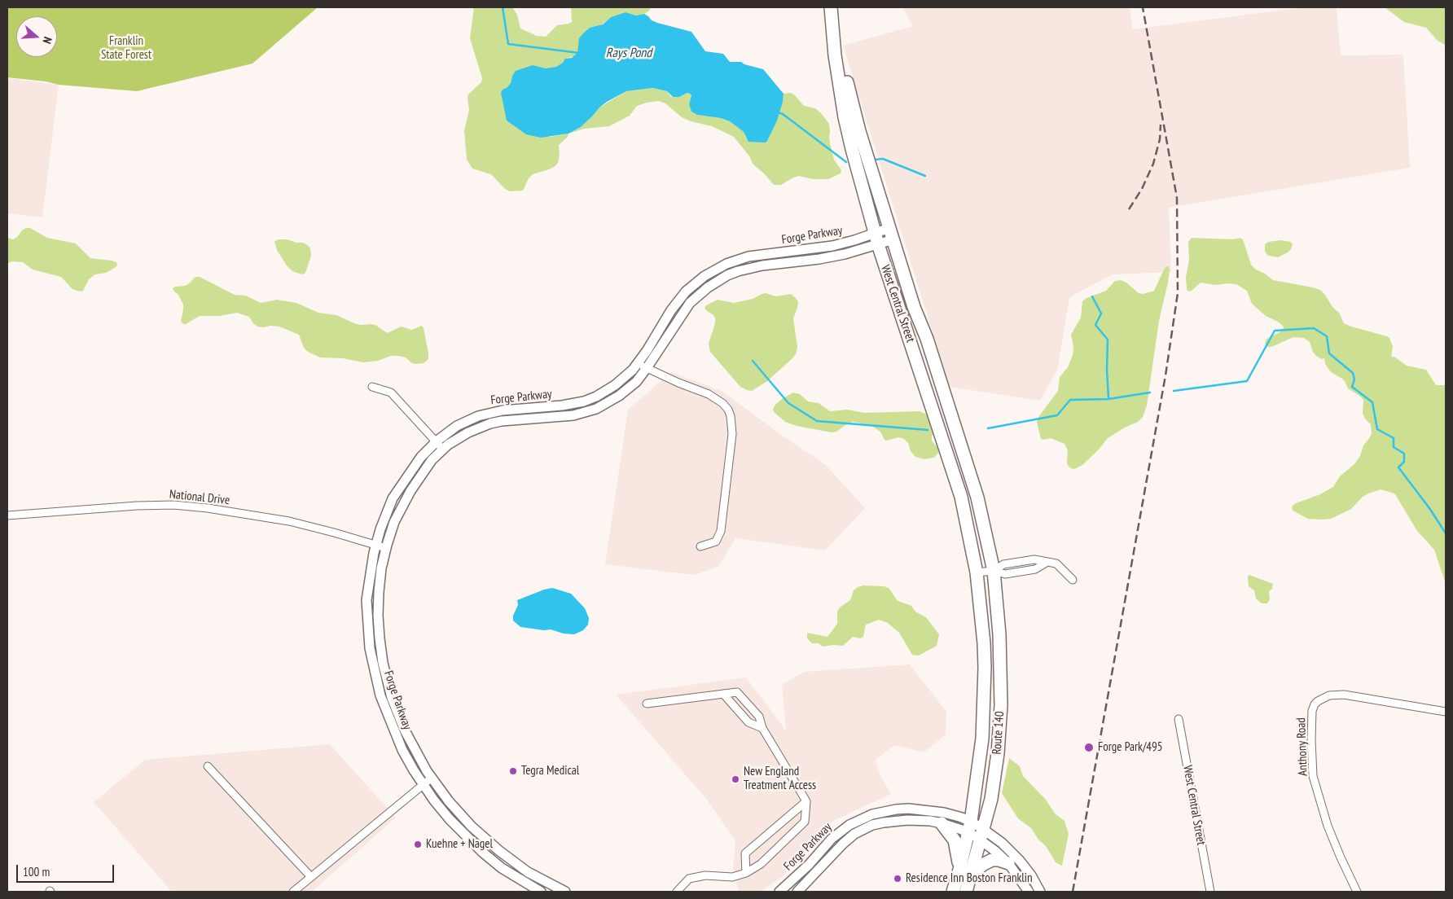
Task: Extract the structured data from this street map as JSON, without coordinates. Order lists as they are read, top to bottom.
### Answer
{
  "streets": {
    "main road": ["West Central Street", "Route 140"],
    "street": ["Forge Parkway", "National Drive", "Anthony Road"]
  },
  "crossings": [
    ["Forge Parkway", "West Central Street"],
    ["Forge Parkway", "National Drive"],
    ["Forge Parkway", "Route 140"],
    ["West Central Street", "Route 140"]
  ],
  "water": ["Rays Pond"],
  "parks": ["Franklin State Forest"],
  "places": [
    "Forge Park/495",
    "Tegra Medical",
    "New England Treatment Access",
    "Kuehne + Nagel",
    "Residence Inn Boston Franklin"
  ],
  "scale_bar": "100 m",
  "north": "right"
}
